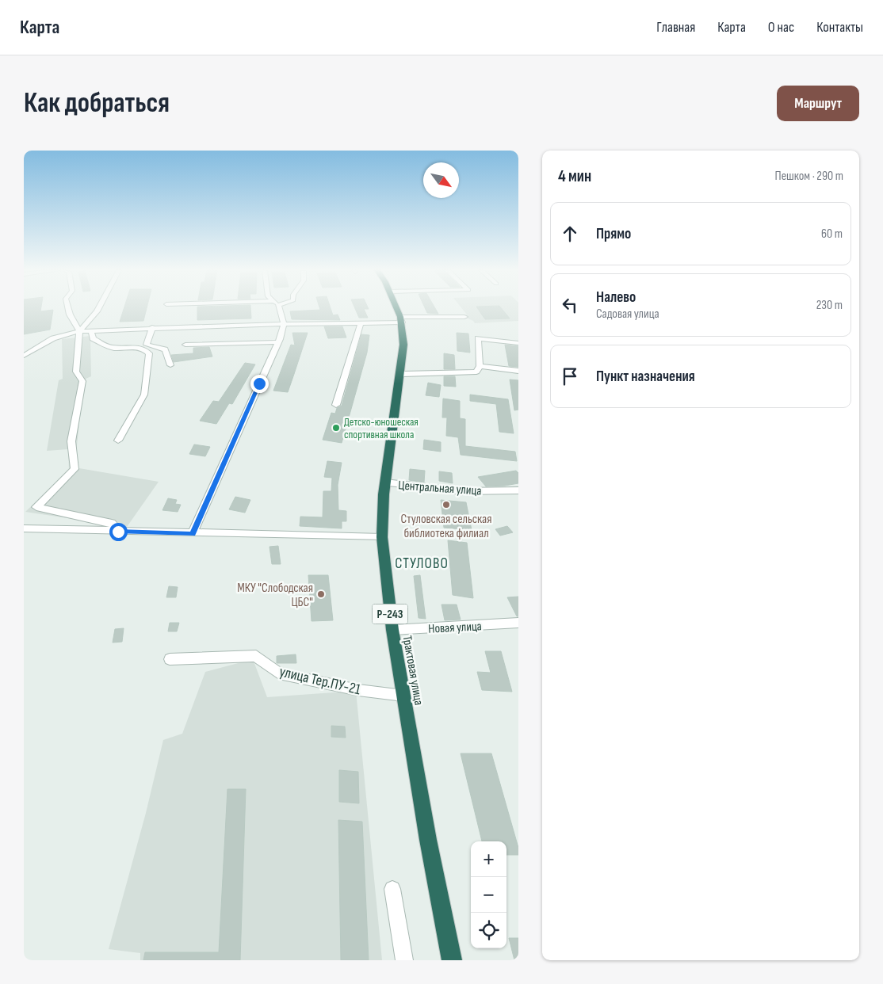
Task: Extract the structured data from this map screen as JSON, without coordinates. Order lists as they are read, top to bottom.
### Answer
{
  "streets": {
    "highway": ["Р-243", "Трактовая улица"],
    "street": ["Центральная улица", "Новая улица", "улица Тер.ПУ-21"]
  },
  "crossings": [
    ["Центральная улица", "Трактовая улица"],
    ["Новая улица", "Трактовая улица"],
    ["Трактовая улица", "улица Тер.ПУ-21"]
  ],
  "districts": ["СТУЛОВО"],
  "places": ["Детско-юношеская спортивная школа", "Стуловская сельская библиотека филиал", "МКУ \"Слободская ЦБС\""],
  "north": "bottom right",
  "page": {
    "header": "Карта",
    "nav": [
      "Главная",
      "Карта",
      "О нас",
      "Контакты"
    ],
    "buttons": "Маршрут",
    "title": "Как добраться",
    "heading": ["4 мин", "Пешком · 290 m"],
    "list": [
      ["Прямо", "60 m"],
      ["Налево", "Садовая улица", "230 m"],
      "Пункт назначения"
    ],
    "map_buttons": ["+", "−"]
  }
}
